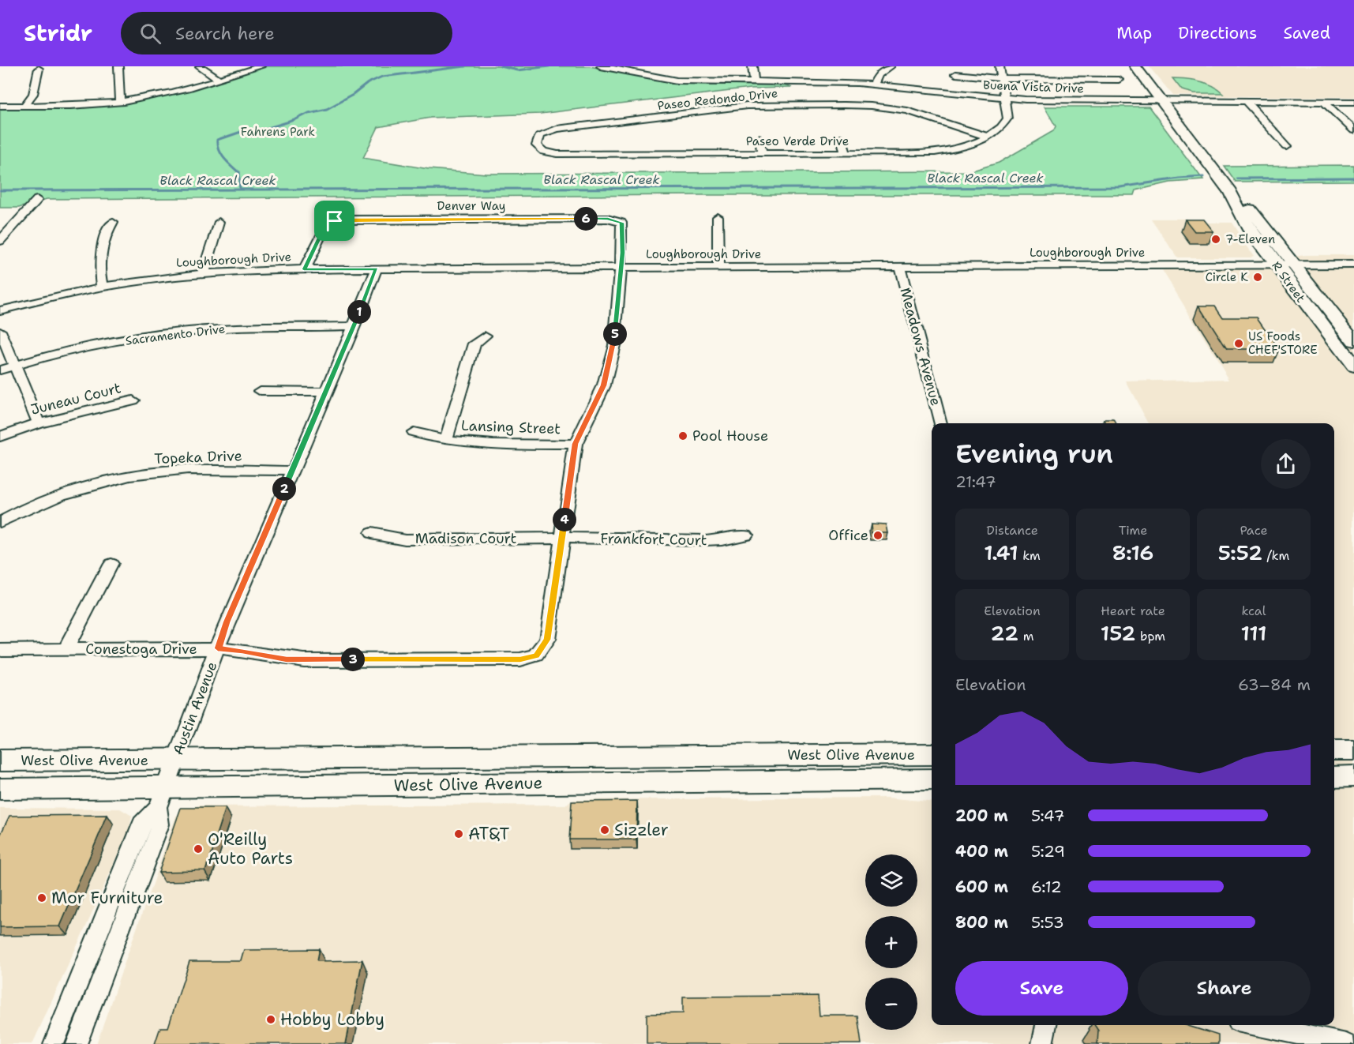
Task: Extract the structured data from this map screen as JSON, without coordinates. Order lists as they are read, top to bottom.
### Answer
{
  "streets": {
    "main road": ["R Street", "West Olive Avenue"],
    "street": [
      "Buena Vista Drive",
      "Paseo Redondo Drive",
      "Paseo Verde Drive",
      "Denver Way",
      "Loughborough Drive",
      "Sacramento Drive",
      "Meadows Avenue",
      "Juneau Court",
      "Lansing Street",
      "Topeka Drive",
      "Madison Court",
      "Frankfort Court",
      "Conestoga Drive",
      "Austin Avenue"
    ]
  },
  "crossings": [
    ["Buena Vista Drive", "Paseo Redondo Drive"],
    ["Buena Vista Drive", "Paseo Verde Drive"],
    ["Buena Vista Drive", "R Street"],
    ["Paseo Redondo Drive", "Paseo Verde Drive"],
    ["Denver Way", "Loughborough Drive"],
    ["Loughborough Drive", "R Street"],
    ["Loughborough Drive", "Meadows Avenue"],
    ["Loughborough Drive", "Austin Avenue"],
    ["Sacramento Drive", "Austin Avenue"],
    ["Topeka Drive", "Austin Avenue"],
    ["Madison Court", "Frankfort Court"],
    ["Madison Court", "Conestoga Drive"],
    ["Frankfort Court", "Conestoga Drive"],
    ["Conestoga Drive", "Austin Avenue"],
    ["Austin Avenue", "West Olive Avenue"]
  ],
  "water": ["Black Rascal Creek"],
  "parks": ["Fahrens Park"],
  "places": [
    "7-Eleven",
    "Circle K",
    "US Foods CHEF'STORE",
    "Pool House",
    "Office",
    "Sizzler",
    "AT&T",
    "O'Reilly Auto Parts",
    "Mor Furniture",
    "Hobby Lobby"
  ],
  "page": {
    "header": "Stridr",
    "search": "Search here",
    "nav": ["Map", "Directions", "Saved"],
    "pins": [
      "6",
      "1",
      "5",
      "2",
      "4",
      "3"
    ],
    "heading": ["Evening run", "21:47"],
    "stats": [
      ["Distance", "1.41 km"],
      ["Time", "8:16"],
      ["Pace", "5:52 /km"],
      ["Elevation", "22 m"],
      ["Heart rate", "152 bpm"],
      ["kcal", "111"]
    ],
    "chart": ["Elevation", "63–84 m"],
    "list": [
      {
        "name": "200 m",
        "note": "5:47"
      },
      {
        "name": "400 m",
        "note": "5:29"
      },
      {
        "name": "600 m",
        "note": "6:12"
      },
      {
        "name": "800 m",
        "note": "5:53"
      }
    ],
    "map_buttons": ["+", "−"],
    "buttons": ["Save", "Share"]
  }
}
